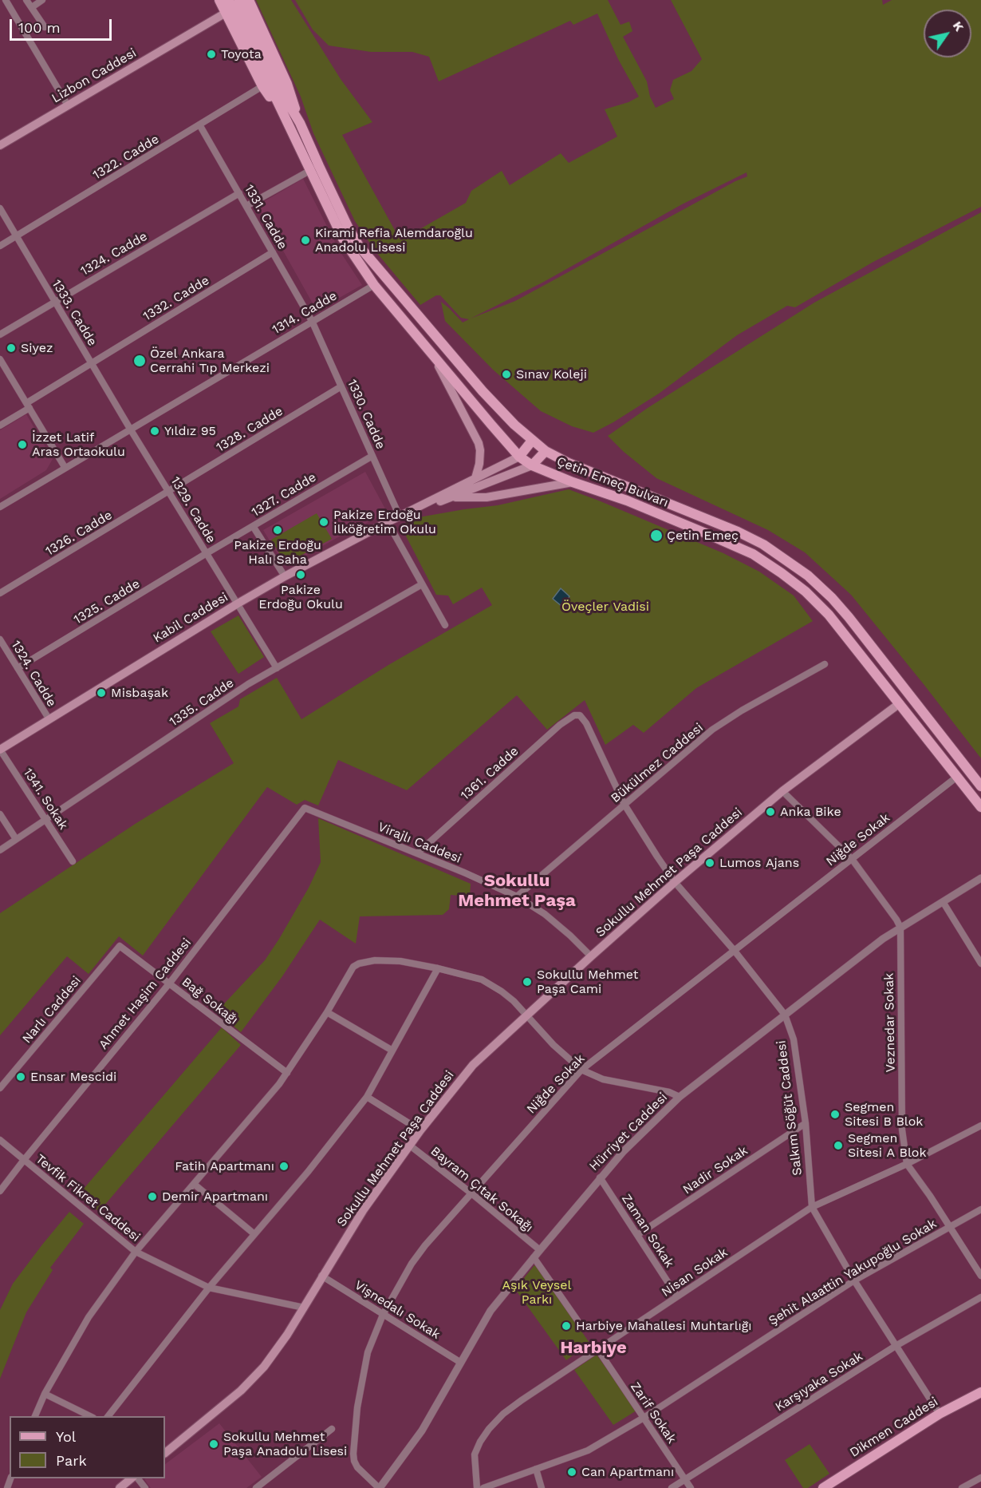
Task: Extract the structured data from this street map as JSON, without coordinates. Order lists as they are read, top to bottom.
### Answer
{
  "streets": {
    "main road": [
      "Lizbon Caddesi",
      "Çetin Emeç Bulvarı",
      "Kabil Caddesi",
      "Sokullu Mehmet Paşa Caddesi",
      "Dikmen Caddesi"
    ],
    "street": [
      "1322. Cadde",
      "1331. Cadde",
      "1324. Cadde",
      "1332. Cadde",
      "1333. Cadde",
      "1314. Cadde",
      "1330. Cadde",
      "1328. Cadde",
      "1327. Cadde",
      "1329. Cadde",
      "1326. Cadde",
      "1325. Cadde",
      "1335. Cadde",
      "Bükülmez Caddesi",
      "1361. Cadde",
      "1341. Sokak",
      "Niğde Sokak",
      "Virajlı Caddesi",
      "Ahmet Haşim Caddesi",
      "Bağ Sokağı",
      "Narlı Caddesi",
      "Veznedar Sokak",
      "Salkım Söğüt Caddesi",
      "Hürriyet Caddesi",
      "Nadir Sokak",
      "Bayram Çıtak Sokağı",
      "Tevfik Fikret Caddesi",
      "Zaman Sokak",
      "Nisan Sokak",
      "Şehit Alaattin Yakupoğlu Sokak",
      "Vişnedalı Sokak",
      "Karşıyaka Sokak",
      "Zarif Sokak"
    ]
  },
  "crossings": [
    ["Lizbon Caddesi", "Çetin Emeç Bulvarı"],
    ["1322. Cadde", "1331. Cadde"],
    ["1322. Cadde", "1333. Cadde"],
    ["1322. Cadde", "Çetin Emeç Bulvarı"],
    ["1331. Cadde", "1324. Cadde"],
    ["1331. Cadde", "1332. Cadde"],
    ["1331. Cadde", "1314. Cadde"],
    ["1331. Cadde", "1330. Cadde"],
    ["1324. Cadde", "1333. Cadde"],
    ["1324. Cadde", "1325. Cadde"],
    ["1324. Cadde", "Kabil Caddesi"],
    ["1332. Cadde", "1333. Cadde"],
    ["1333. Cadde", "1314. Cadde"],
    ["1333. Cadde", "1329. Cadde"],
    ["1314. Cadde", "1330. Cadde"],
    ["1314. Cadde", "Çetin Emeç Bulvarı"],
    ["1314. Cadde", "1329. Cadde"],
    ["1330. Cadde", "1328. Cadde"],
    ["1330. Cadde", "1327. Cadde"],
    ["1330. Cadde", "Kabil Caddesi"],
    ["1328. Cadde", "1329. Cadde"],
    ["1328. Cadde", "1326. Cadde"],
    ["Çetin Emeç Bulvarı", "Kabil Caddesi"],
    ["Çetin Emeç Bulvarı", "Niğde Sokak"],
    ["Çetin Emeç Bulvarı", "Sokullu Mehmet Paşa Caddesi"],
    ["1327. Cadde", "1329. Cadde"],
    ["1327. Cadde", "1325. Cadde"],
    ["1329. Cadde", "1326. Cadde"],
    ["1329. Cadde", "1325. Cadde"],
    ["1329. Cadde", "Kabil Caddesi"],
    ["1329. Cadde", "1335. Cadde"],
    ["Kabil Caddesi", "1341. Sokak"],
    ["1335. Cadde", "1341. Sokak"],
    ["Bükülmez Caddesi", "Virajlı Caddesi"],
    ["Bükülmez Caddesi", "Salkım Söğüt Caddesi"],
    ["1361. Cadde", "Virajlı Caddesi"],
    ["1361. Cadde", "Salkım Söğüt Caddesi"],
    ["Niğde Sokak", "Salkım Söğüt Caddesi"],
    ["Niğde Sokak", "Hürriyet Caddesi"],
    ["Niğde Sokak", "Bayram Çıtak Sokağı"],
    ["Niğde Sokak", "Vişnedalı Sokak"],
    ["Virajlı Caddesi", "Sokullu Mehmet Paşa Caddesi"],
    ["Virajlı Caddesi", "Ahmet Haşim Caddesi"],
    ["Sokullu Mehmet Paşa Caddesi", "Salkım Söğüt Caddesi"],
    ["Sokullu Mehmet Paşa Caddesi", "Bayram Çıtak Sokağı"],
    ["Sokullu Mehmet Paşa Caddesi", "Tevfik Fikret Caddesi"],
    ["Sokullu Mehmet Paşa Caddesi", "Vişnedalı Sokak"],
    ["Ahmet Haşim Caddesi", "Bağ Sokağı"],
    ["Ahmet Haşim Caddesi", "Tevfik Fikret Caddesi"],
    ["Bağ Sokağı", "Narlı Caddesi"],
    ["Veznedar Sokak", "Hürriyet Caddesi"],
    ["Veznedar Sokak", "Nisan Sokak"],
    ["Veznedar Sokak", "Şehit Alaattin Yakupoğlu Sokak"],
    ["Salkım Söğüt Caddesi", "Hürriyet Caddesi"],
    ["Salkım Söğüt Caddesi", "Nadir Sokak"],
    ["Salkım Söğüt Caddesi", "Nisan Sokak"],
    ["Salkım Söğüt Caddesi", "Şehit Alaattin Yakupoğlu Sokak"],
    ["Salkım Söğüt Caddesi", "Karşıyaka Sokak"],
    ["Salkım Söğüt Caddesi", "Dikmen Caddesi"],
    ["Hürriyet Caddesi", "Bayram Çıtak Sokağı"],
    ["Hürriyet Caddesi", "Zaman Sokak"],
    ["Hürriyet Caddesi", "Vişnedalı Sokak"],
    ["Nadir Sokak", "Zaman Sokak"],
    ["Zaman Sokak", "Nisan Sokak"],
    ["Nisan Sokak", "Zarif Sokak"],
    ["Şehit Alaattin Yakupoğlu Sokak", "Zarif Sokak"],
    ["Karşıyaka Sokak", "Zarif Sokak"]
  ],
  "districts": ["Sokullu Mehmet Paşa", "Harbiye"],
  "parks": ["Öveçler Vadisi", "Aşık Veysel Parkı"],
  "places": [
    "Toyota",
    "Kirami Refia Alemdaroğlu Anadolu Lisesi",
    "Siyez",
    "Özel Ankara Cerrahi Tıp Merkezi",
    "Sınav Koleji",
    "Yıldız 95",
    "İzzet Latif Aras Ortaokulu",
    "Pakize Erdoğu İlköğretim Okulu",
    "Pakize Erdoğu Halı Saha",
    "Çetin Emeç",
    "Pakize Erdoğu Okulu",
    "Misbaşak",
    "Anka Bike",
    "Lumos Ajans",
    "Sokullu Mehmet Paşa Cami",
    "Ensar Mescidi",
    "Segmen Sitesi B Blok",
    "Segmen Sitesi A Blok",
    "Fatih Apartmanı",
    "Demir Apartmanı",
    "Harbiye Mahallesi Muhtarlığı",
    "Sokullu Mehmet Paşa Anadolu Lisesi",
    "Can Apartmanı"
  ],
  "legend": ["Yol", "Park"],
  "scale_bar": "100 m",
  "north": "top right"
}
